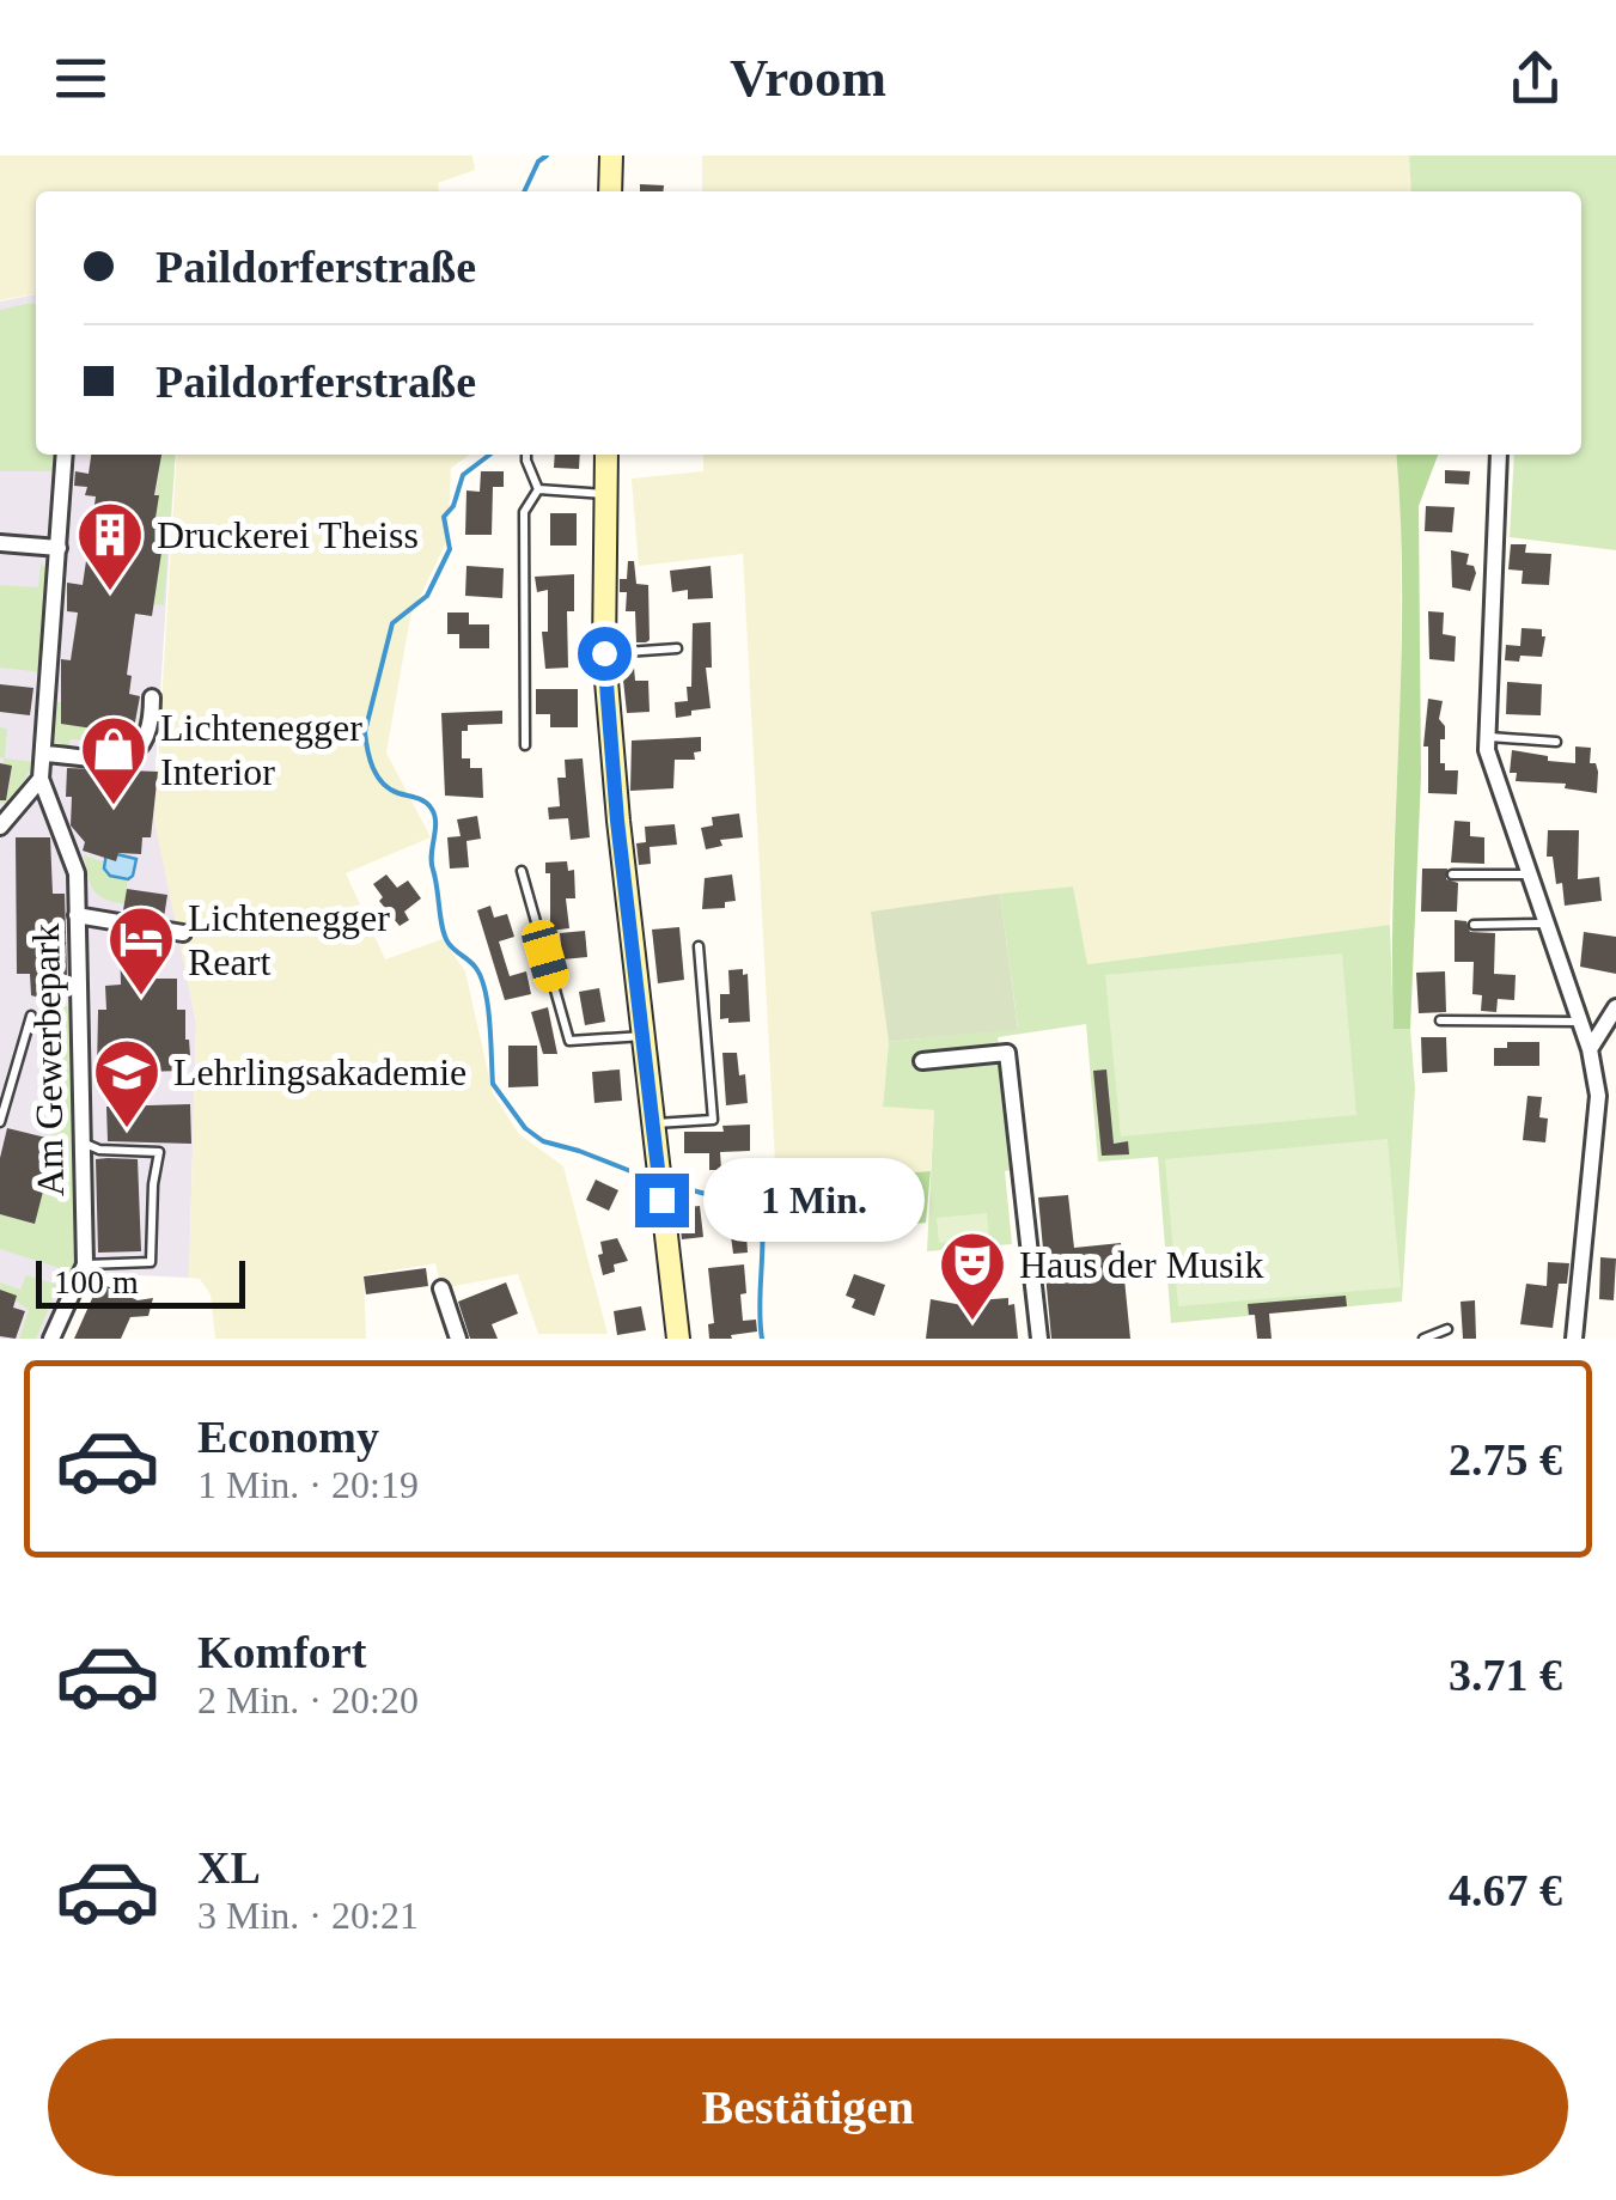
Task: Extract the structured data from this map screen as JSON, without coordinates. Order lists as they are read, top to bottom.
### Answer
{
  "streets": {
    "street": ["Am Gewerbepark"]
  },
  "places": {
    "building": ["Druckerei Theiss"],
    "shop": ["Lichtenegger Interior"],
    "hotel": ["Lichtenegger Reart"],
    "school or university": ["Lehrlingsakademie"],
    "theatre": ["Haus der Musik"]
  },
  "scale_bar": "100 m",
  "page": {
    "header": "Vroom",
    "banner": ["Paildorferstraße", "Paildorferstraße"],
    "bubble": "1 Min.",
    "scale": "100 m",
    "list": [
      {
        "name": "Economy",
        "note": "1 Min. · 20:19",
        "value": "2.75 €"
      },
      {
        "name": "Komfort",
        "note": "2 Min. · 20:20",
        "value": "3.71 €"
      },
      {
        "name": "XL",
        "note": "3 Min. · 20:21",
        "value": "4.67 €"
      }
    ],
    "buttons": "Bestätigen"
  }
}
